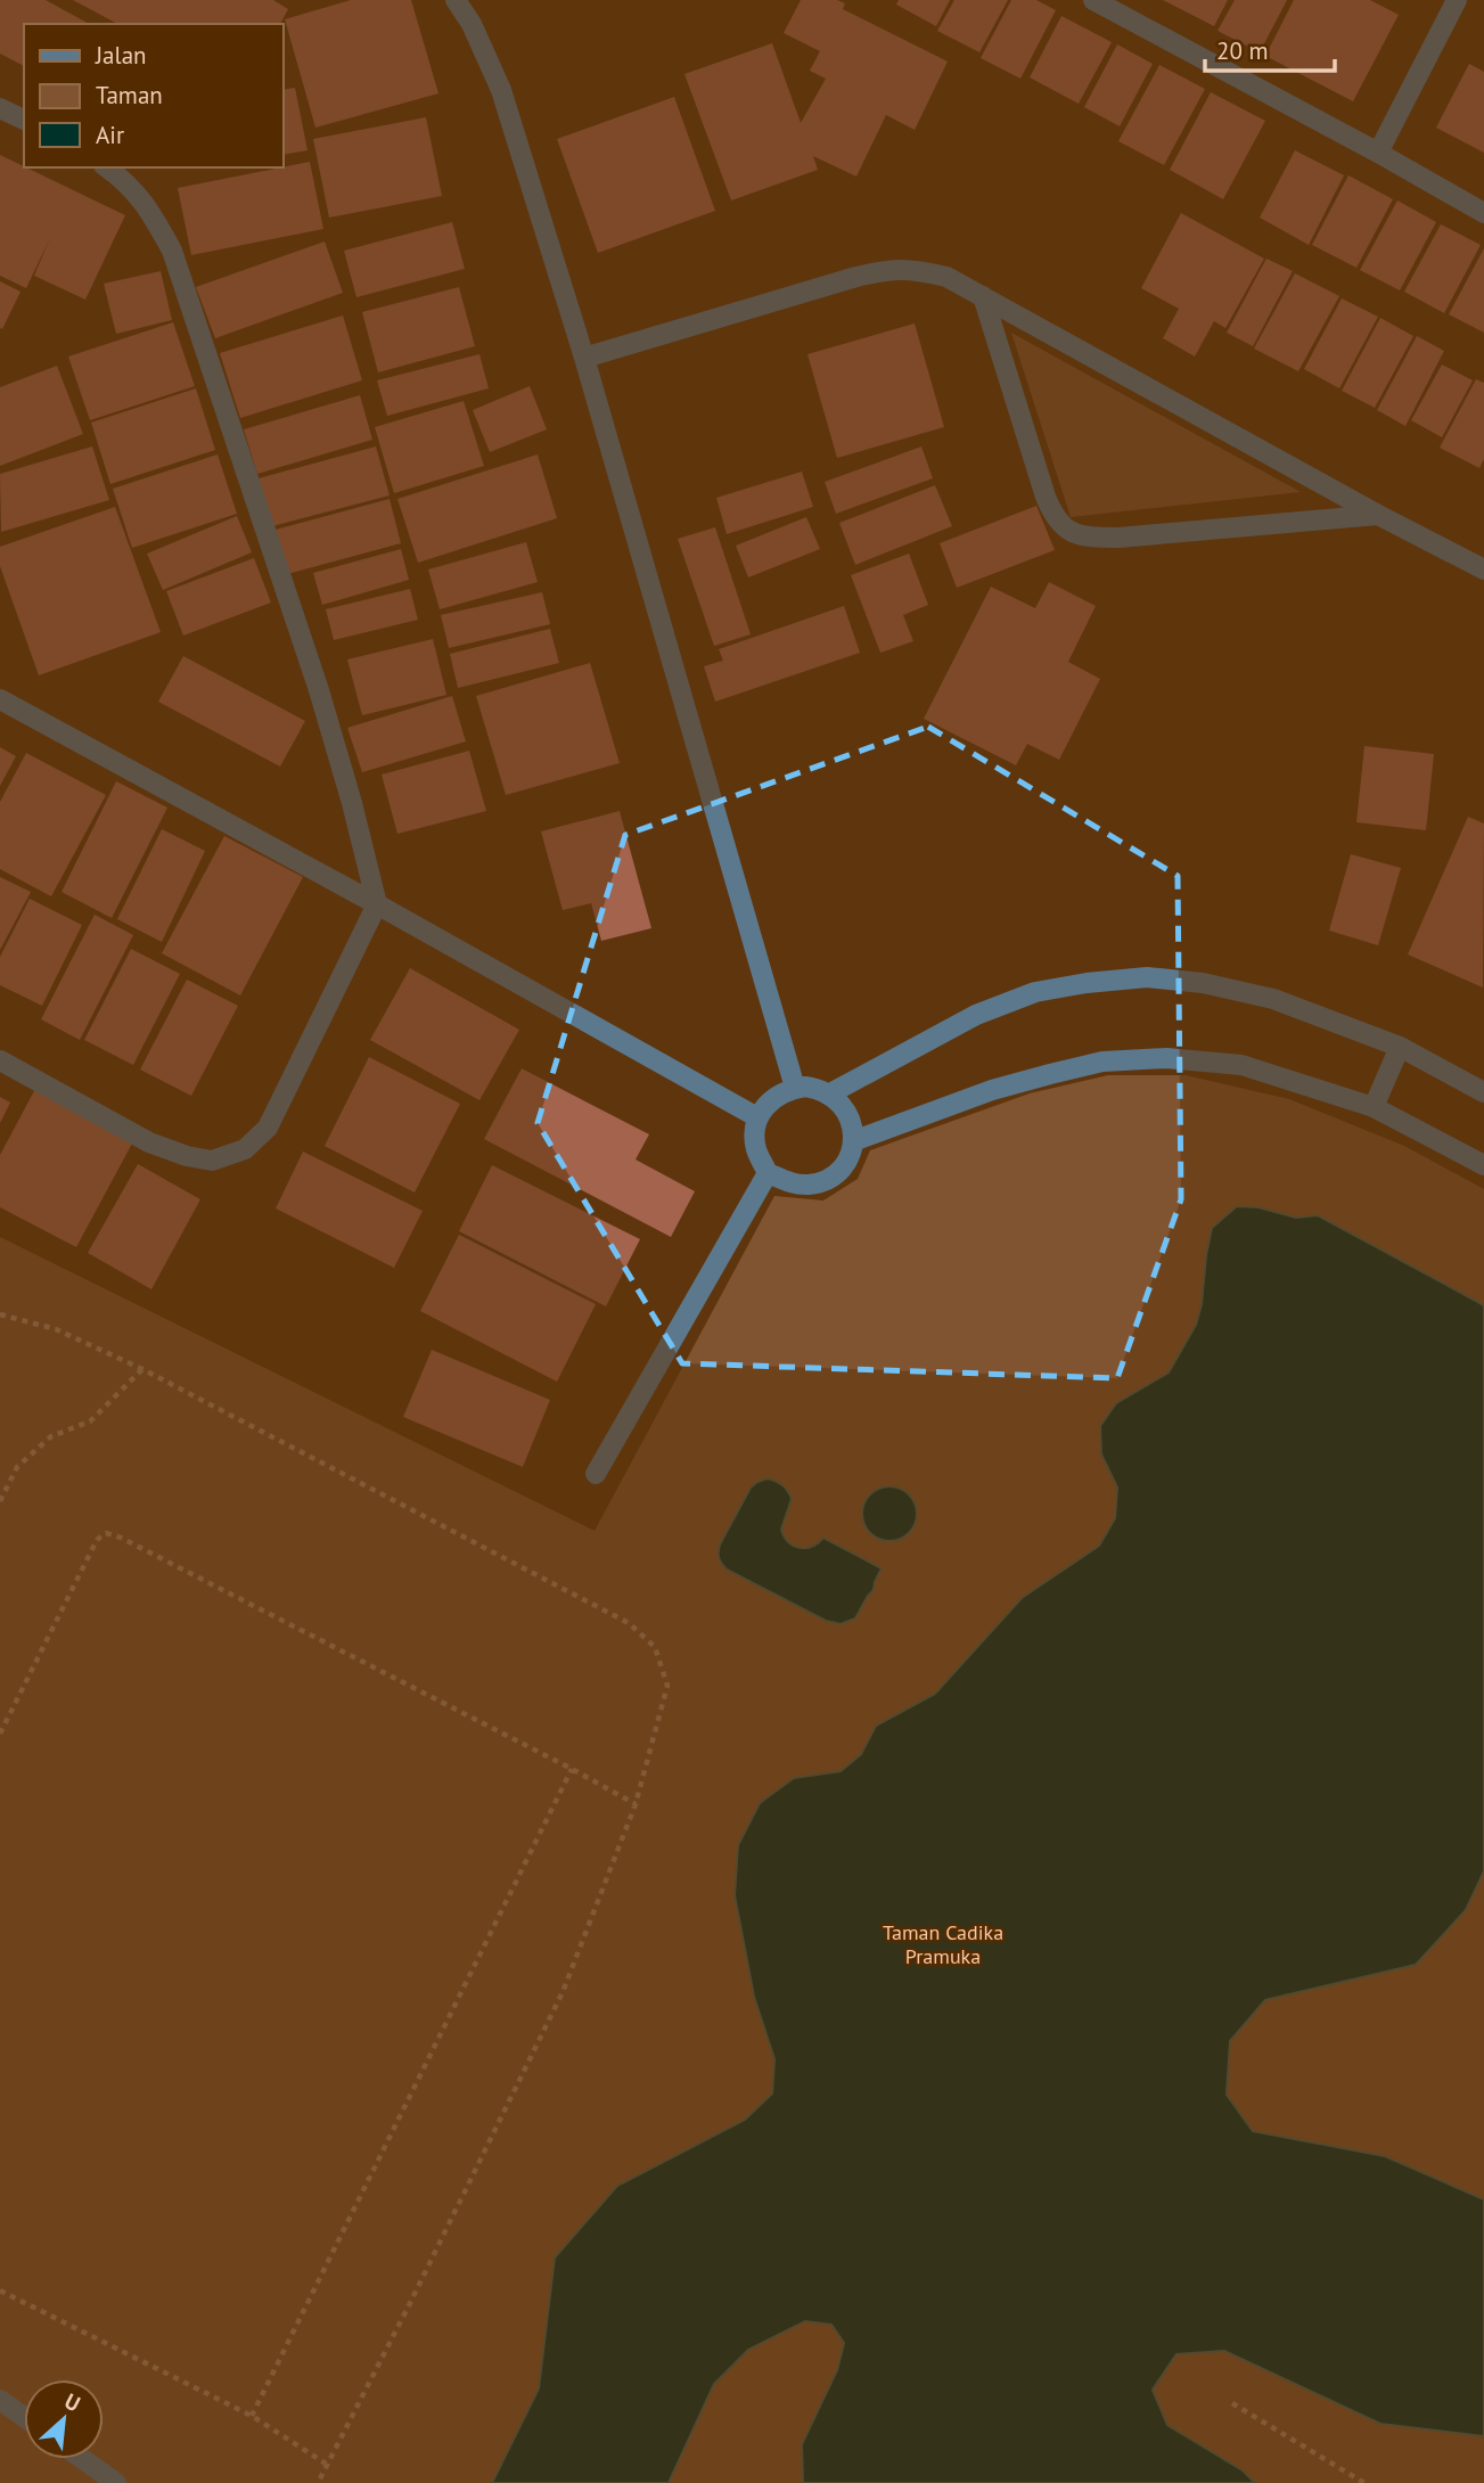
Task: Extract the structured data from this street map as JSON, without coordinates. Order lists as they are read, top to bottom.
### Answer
{
  "parks": ["Taman Cadika Pramuka"],
  "legend": ["Jalan", "Taman", "Air"],
  "scale_bar": "20 m",
  "north": "top right"
}
